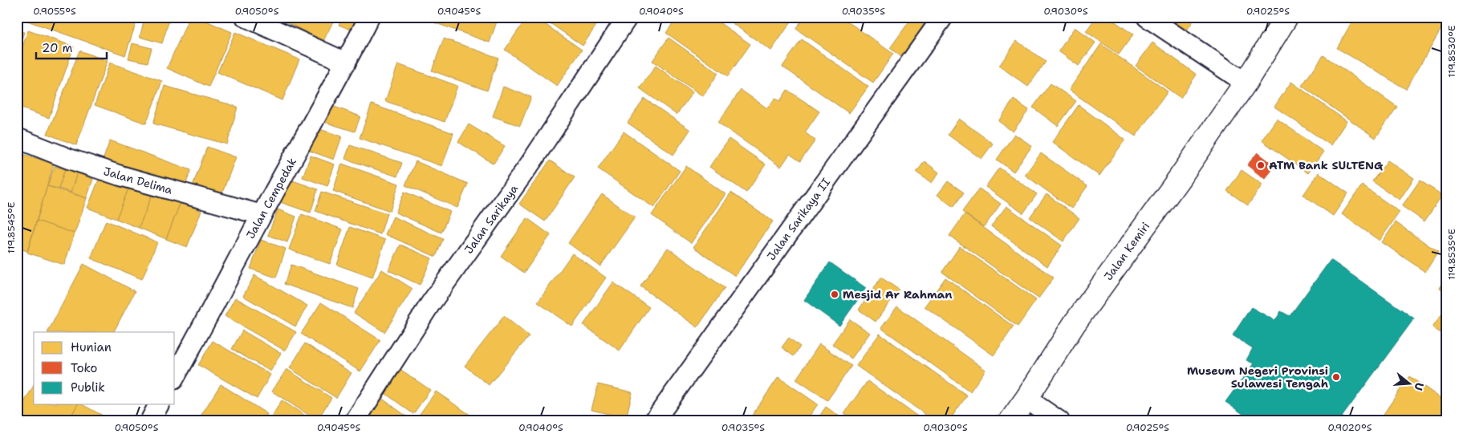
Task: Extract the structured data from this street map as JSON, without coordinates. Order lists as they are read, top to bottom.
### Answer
{
  "streets": {
    "street": [
      "Jalan Delima",
      "Jalan Cempedak",
      "Jalan Sarikaya",
      "Jalan Sarikaya II",
      "Jalan Kemiri"
    ]
  },
  "crossings": [
    ["Jalan Delima", "Jalan Cempedak"]
  ],
  "places": ["ATM Bank SULTENG", "Mesjid Ar Rahman", "Museum Negeri Provinsi Sulawesi Tengah"],
  "legend": ["Hunian", "Toko", "Publik"],
  "scale_bar": "20 m",
  "north": "right",
  "coordinates": [
    "0.9055°S",
    "0.9050°S",
    "0.9045°S",
    "0.9040°S",
    "0.9035°S",
    "0.9030°S",
    "0.9025°S",
    "119.8530°E",
    "119.8545°E",
    "119.8535°E",
    "0.9020°S"
  ]
}
